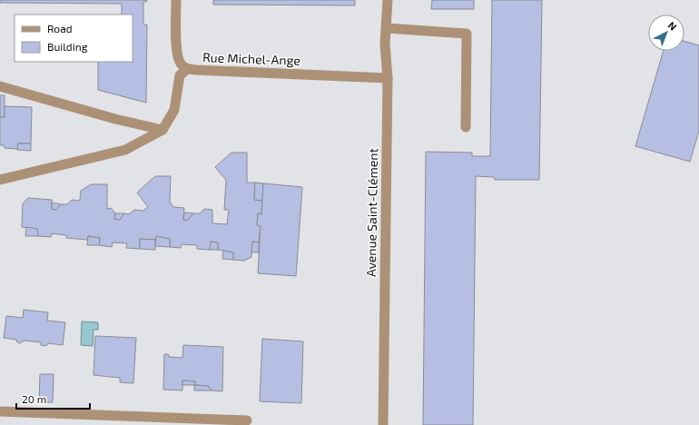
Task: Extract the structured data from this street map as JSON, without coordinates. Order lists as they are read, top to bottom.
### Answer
{
  "streets": {
    "street": ["Rue Michel-Ange", "Avenue Saint-Clément"]
  },
  "crossings": [
    ["Rue Michel-Ange", "Avenue Saint-Clément"]
  ],
  "legend": ["Road", "Building"],
  "scale_bar": "20 m",
  "north": "top right"
}
